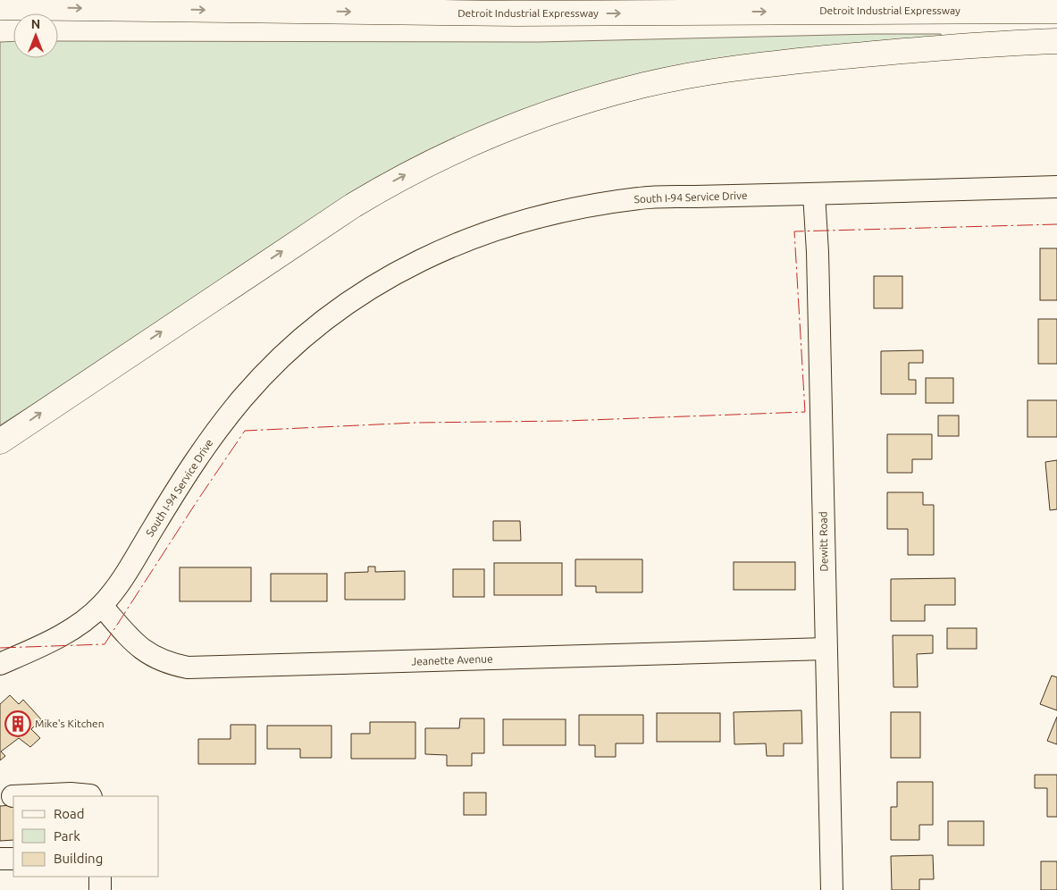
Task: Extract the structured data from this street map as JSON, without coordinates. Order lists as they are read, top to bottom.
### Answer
{
  "streets": {
    "highway": ["Detroit Industrial Expressway"],
    "street": ["South I-94 Service Drive", "Dewitt Road", "Jeanette Avenue"]
  },
  "crossings": [
    ["South I-94 Service Drive", "Dewitt Road"],
    ["South I-94 Service Drive", "Jeanette Avenue"],
    ["Dewitt Road", "Jeanette Avenue"]
  ],
  "places": {
    "building": ["Mike's Kitchen"]
  },
  "legend": ["Road", "Park", "Building"],
  "north": "top"
}
